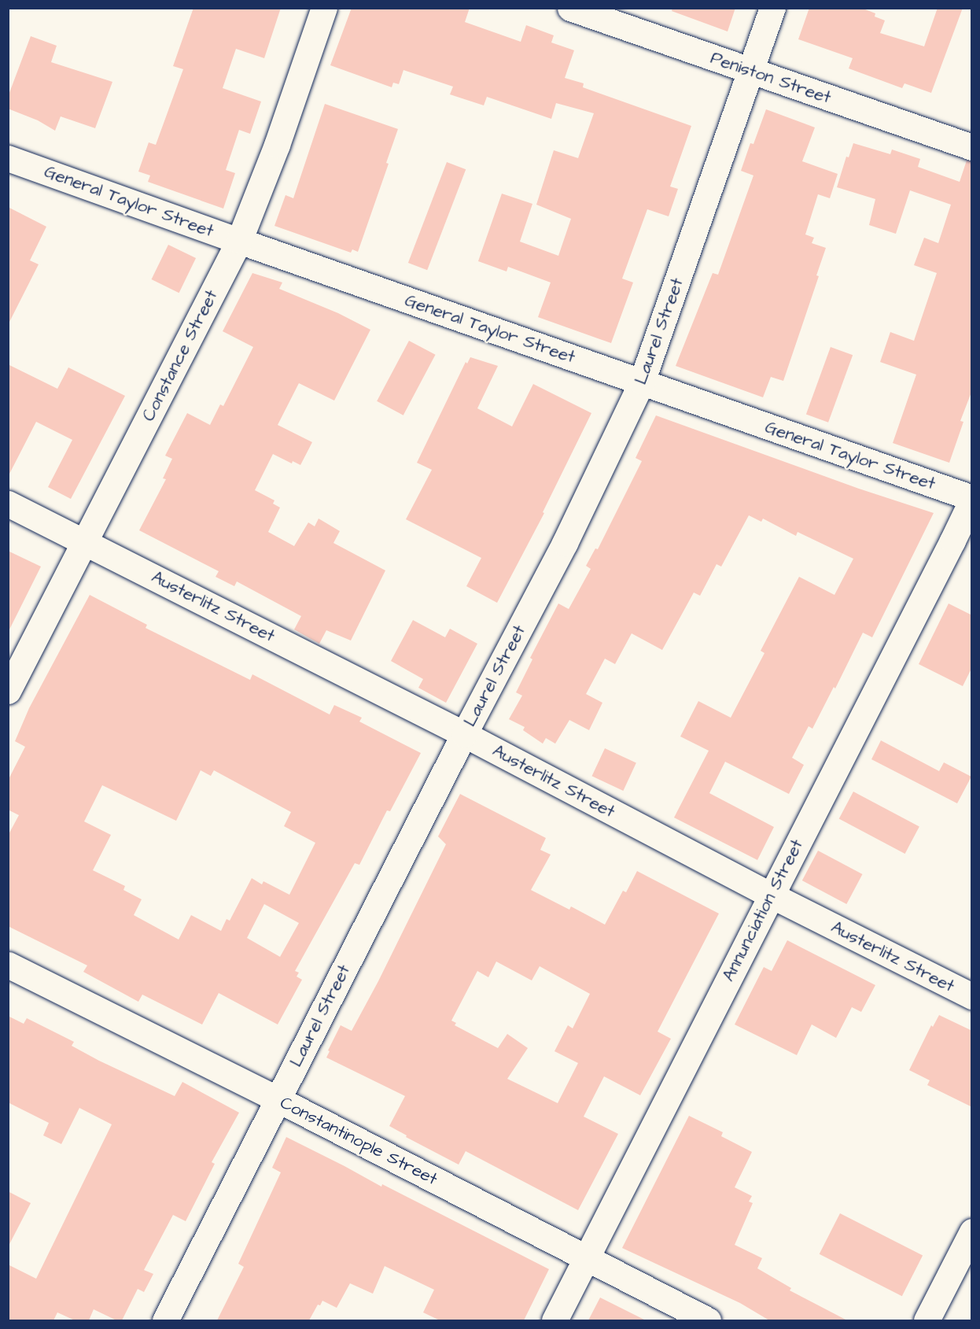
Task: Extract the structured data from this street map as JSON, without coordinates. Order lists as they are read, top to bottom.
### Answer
{
  "streets": {
    "street": [
      "Peniston Street",
      "General Taylor Street",
      "Laurel Street",
      "Constance Street",
      "Austerlitz Street",
      "Annunciation Street",
      "Constantinople Street"
    ]
  },
  "crossings": [
    ["Peniston Street", "Laurel Street"],
    ["General Taylor Street", "Laurel Street"],
    ["General Taylor Street", "Constance Street"],
    ["General Taylor Street", "Annunciation Street"],
    ["Laurel Street", "Austerlitz Street"],
    ["Laurel Street", "Constantinople Street"],
    ["Constance Street", "Austerlitz Street"],
    ["Austerlitz Street", "Annunciation Street"],
    ["Annunciation Street", "Constantinople Street"]
  ]
}
